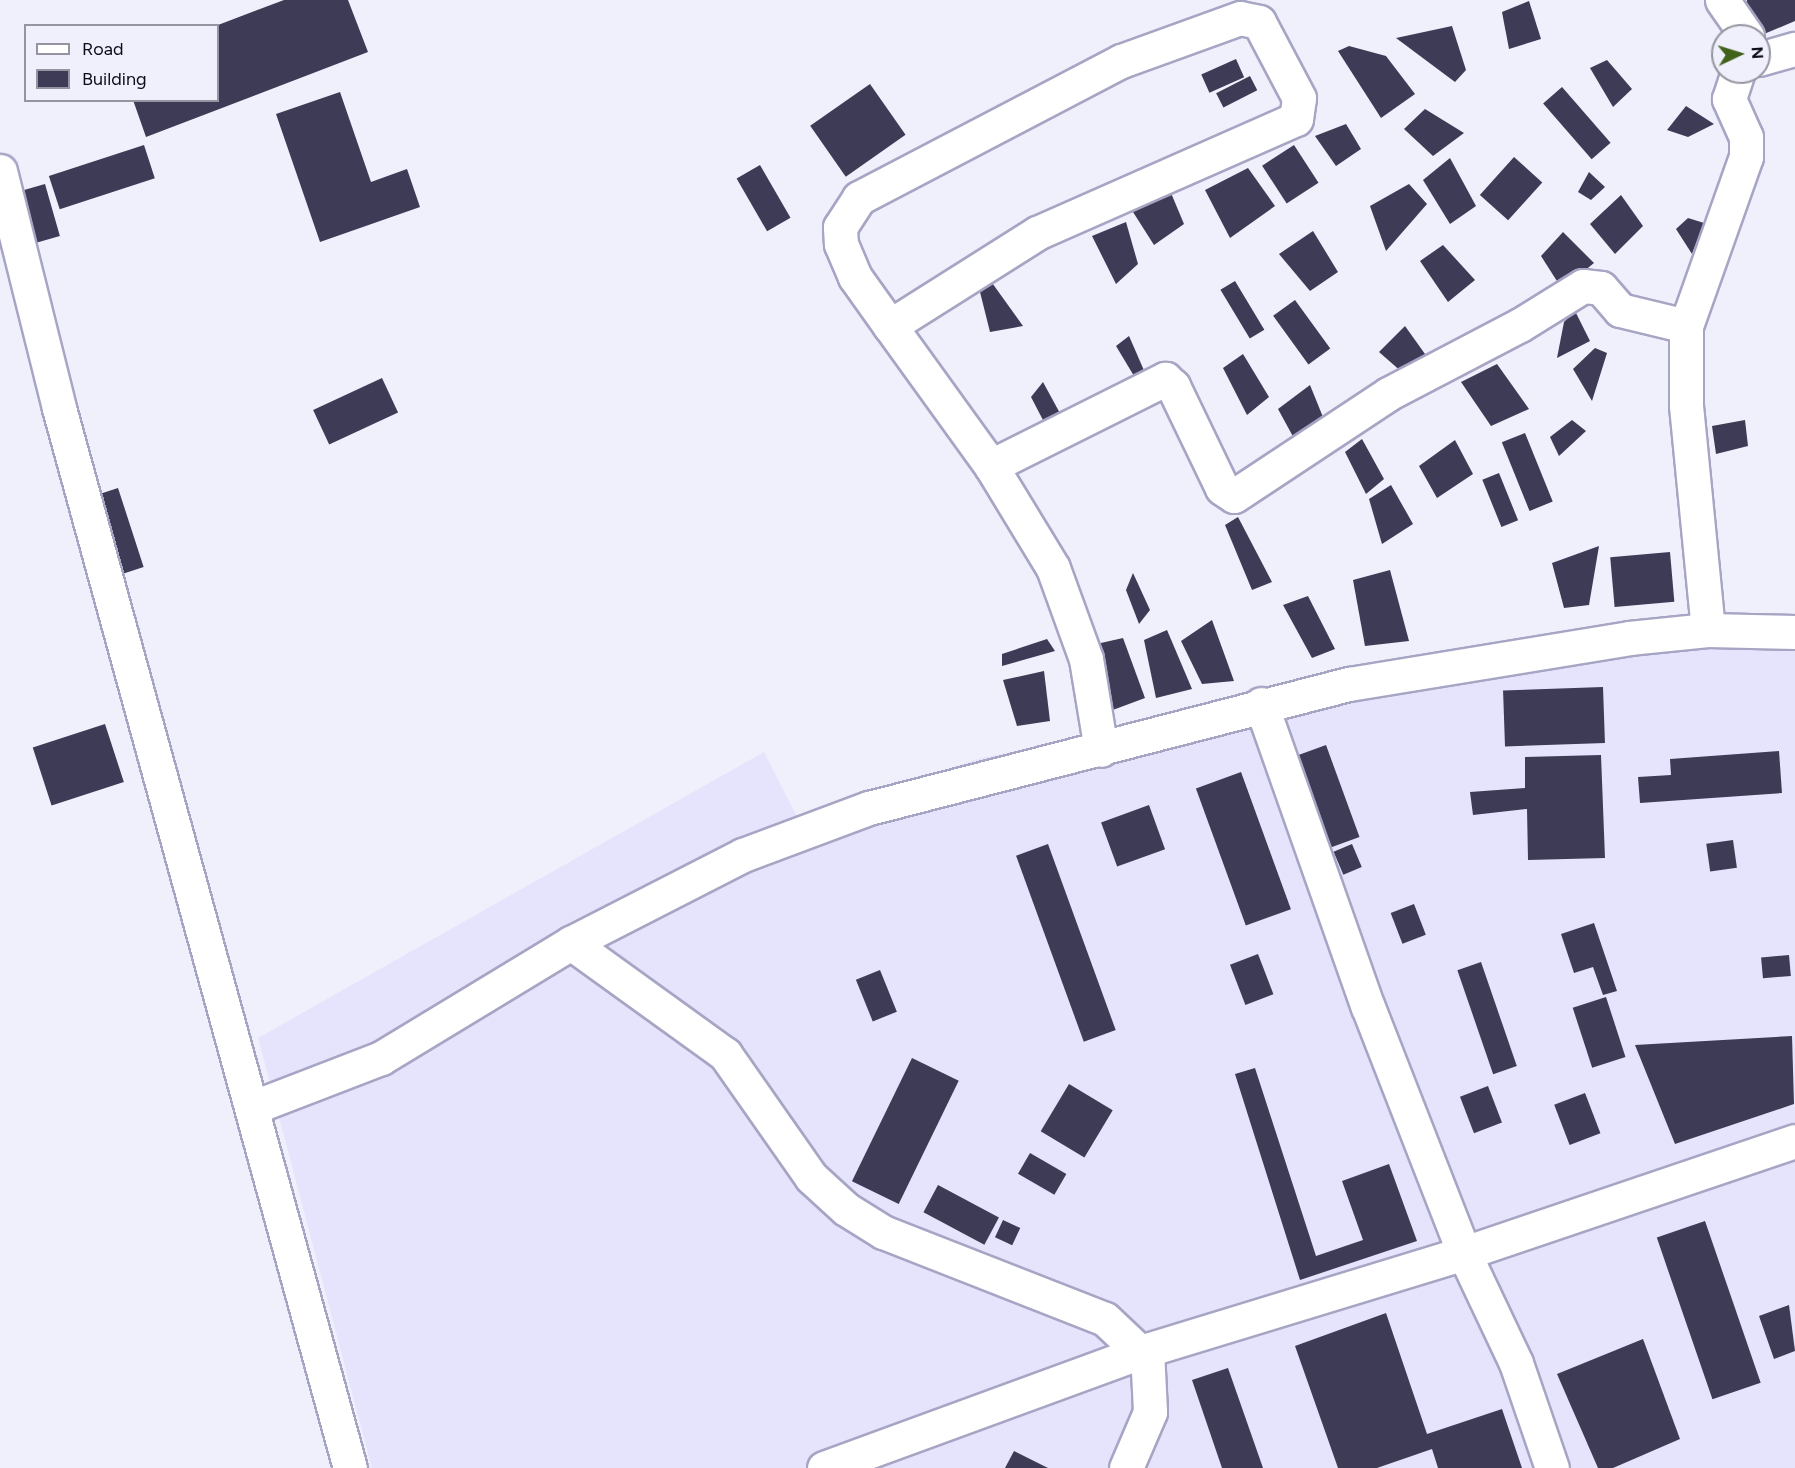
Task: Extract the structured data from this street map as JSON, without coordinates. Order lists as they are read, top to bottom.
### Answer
{
  "legend": ["Road", "Building"],
  "north": "right"
}
